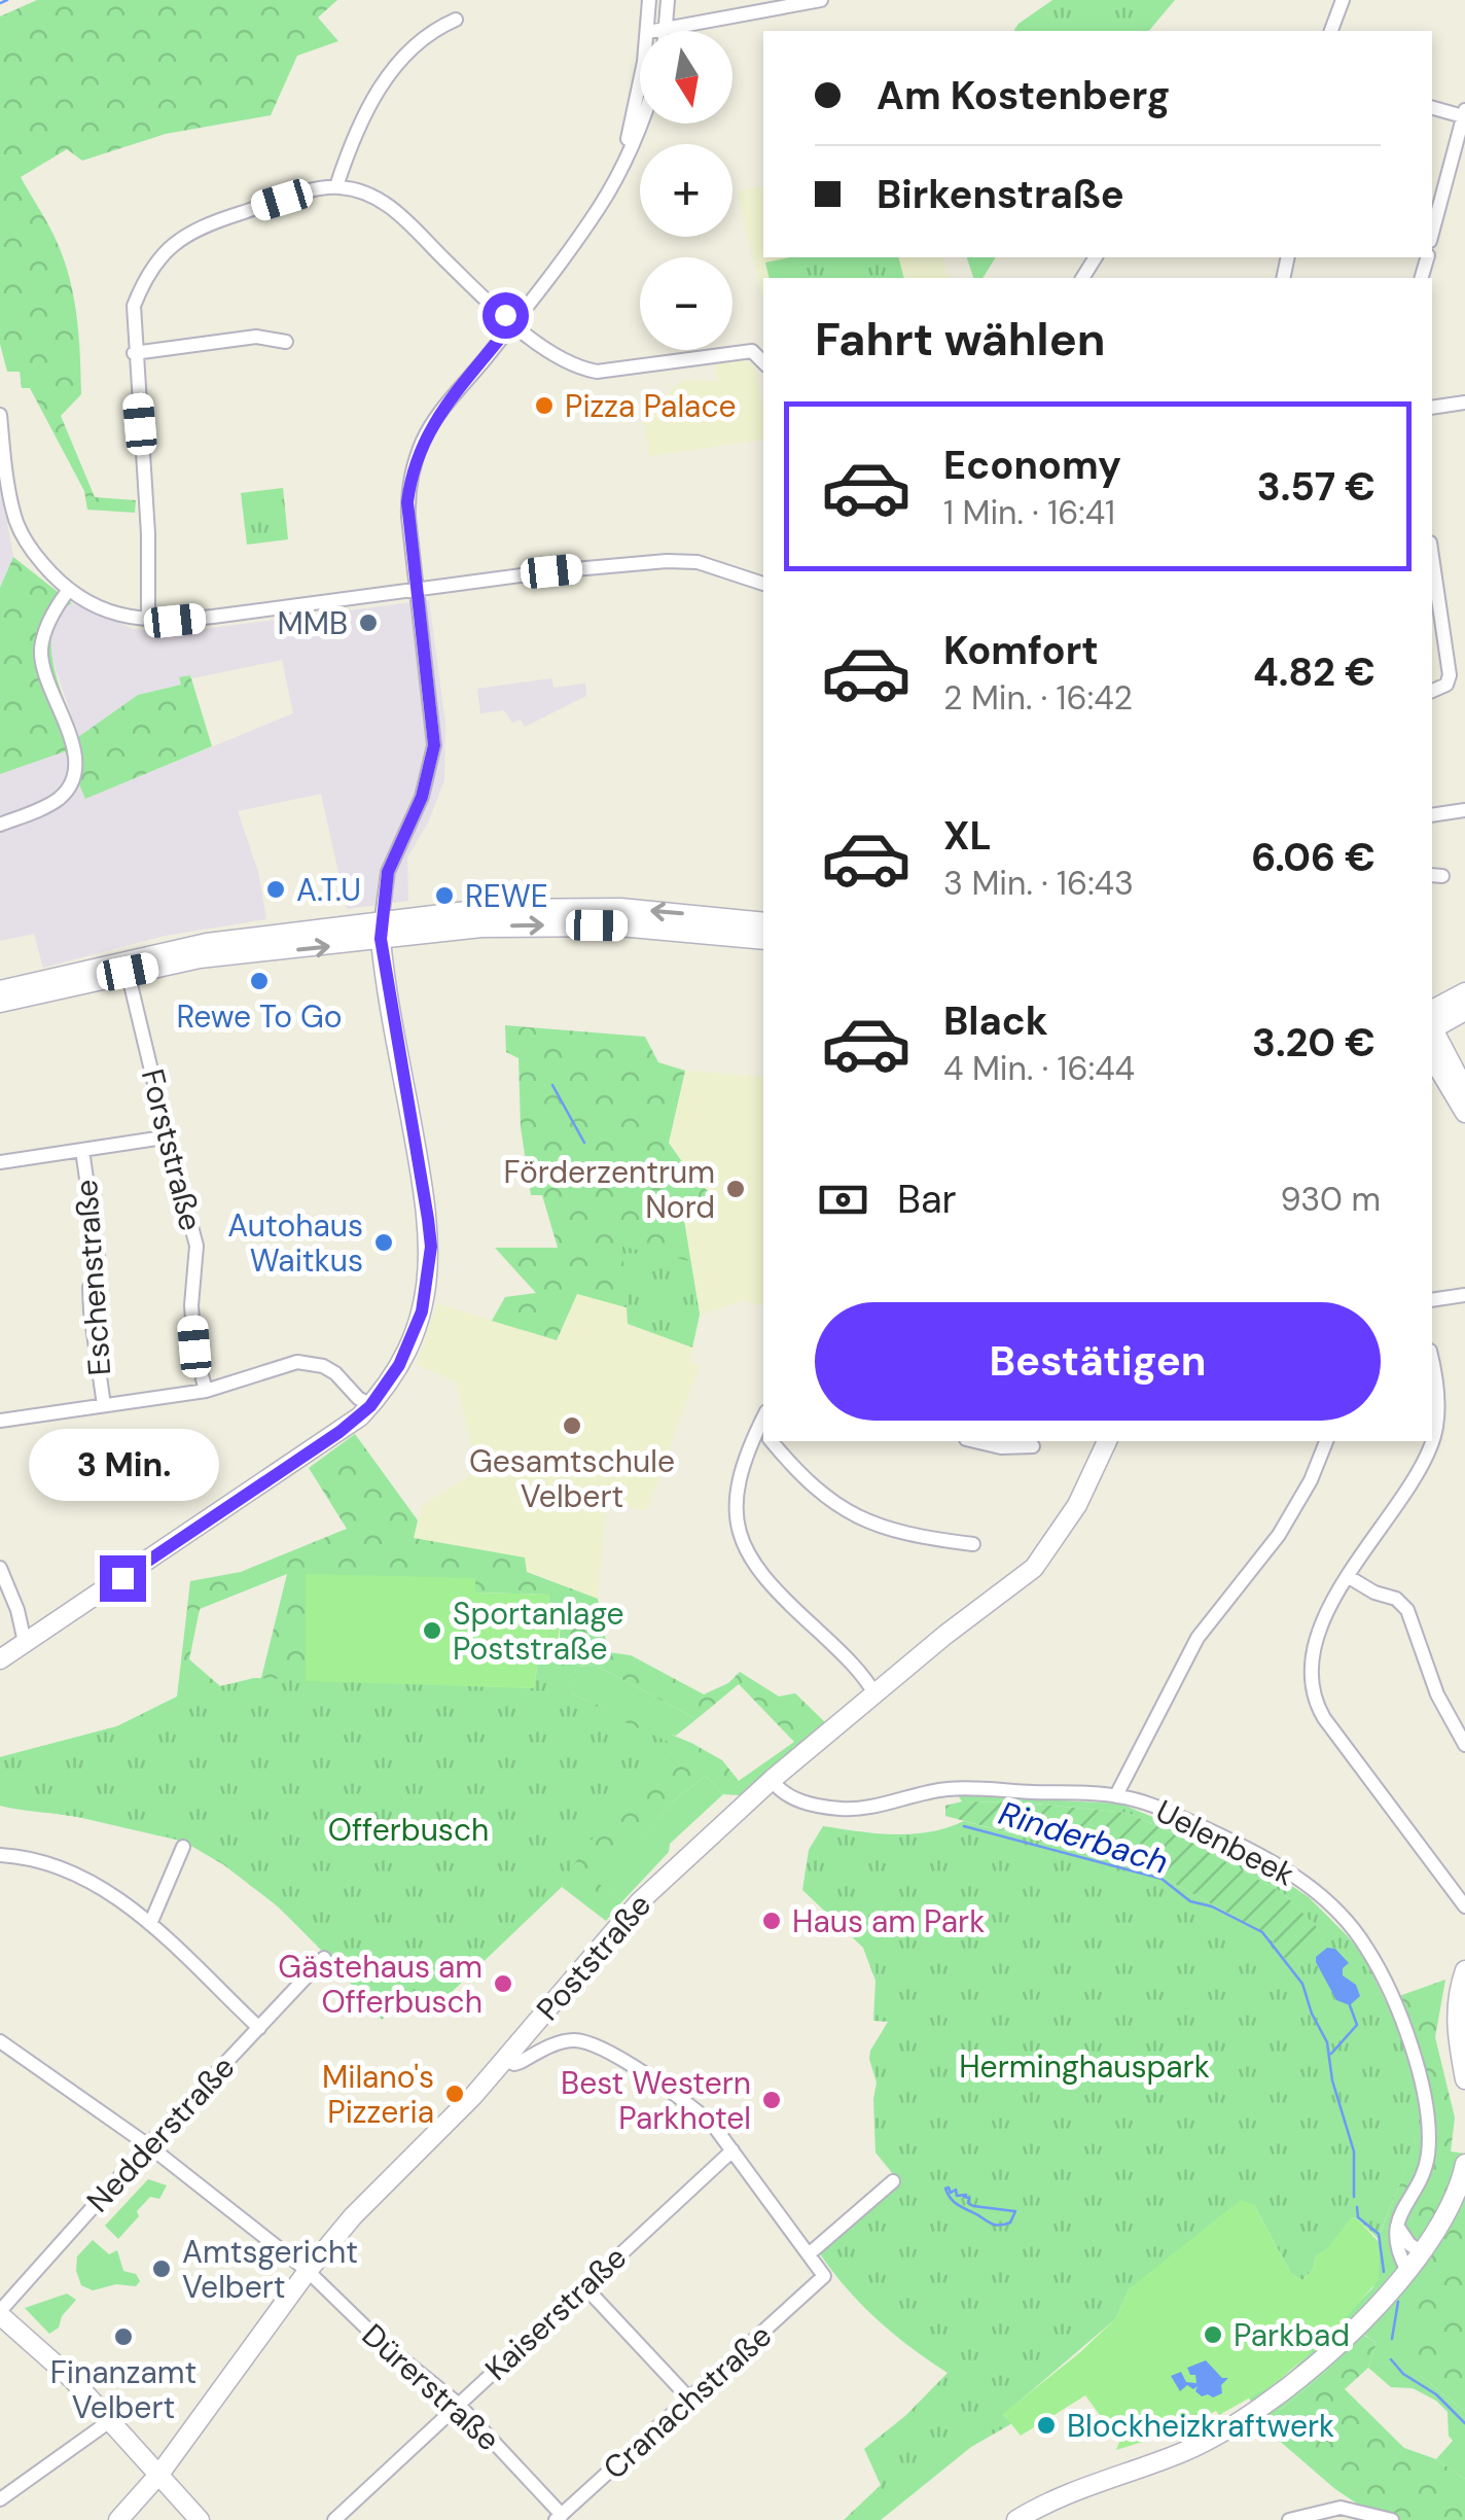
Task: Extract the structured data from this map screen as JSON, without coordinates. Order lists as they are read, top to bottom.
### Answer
{
  "streets": {
    "street": [
      "Forststraße",
      "Eschenstraße",
      "Uelenbeek",
      "Poststraße",
      "Nedderstraße",
      "Kaiserstraße",
      "Dürerstraße",
      "Cranachstraße"
    ]
  },
  "crossings": [
    ["Uelenbeek", "Poststraße"],
    ["Poststraße", "Dürerstraße"],
    ["Nedderstraße", "Dürerstraße"],
    ["Kaiserstraße", "Dürerstraße"],
    ["Dürerstraße", "Cranachstraße"]
  ],
  "water": ["Rinderbach"],
  "parks": ["Offerbusch", "Herminghauspark"],
  "places": [
    "Pizza Palace",
    "MMB",
    "A.T.U",
    "REWE",
    "Rewe To Go",
    "Förderzentrum Nord",
    "Autohaus Waitkus",
    "Gesamtschule Velbert",
    "Sportanlage Poststraße",
    "Haus am Park",
    "Gästehaus am Offerbusch",
    "Milano's Pizzeria",
    "Best Western Parkhotel",
    "Amtsgericht Velbert",
    "Parkbad",
    "Finanzamt Velbert",
    "Blockheizkraftwerk"
  ],
  "north": "bottom",
  "page": {
    "map_buttons": ["+", "−"],
    "banner": ["Am Kostenberg", "Birkenstraße"],
    "heading": "Fahrt wählen",
    "list": [
      {
        "name": "Economy",
        "note": "1 Min. · 16:41",
        "value": "3.57 €"
      },
      {
        "name": "Komfort",
        "note": "2 Min. · 16:42",
        "value": "4.82 €"
      },
      {
        "name": "XL",
        "note": "3 Min. · 16:43",
        "value": "6.06 €"
      },
      {
        "name": "Black",
        "note": "4 Min. · 16:44",
        "value": "3.20 €"
      }
    ],
    "pay": ["Bar", "930 m"],
    "buttons": "Bestätigen",
    "bubble": "3 Min."
  }
}
